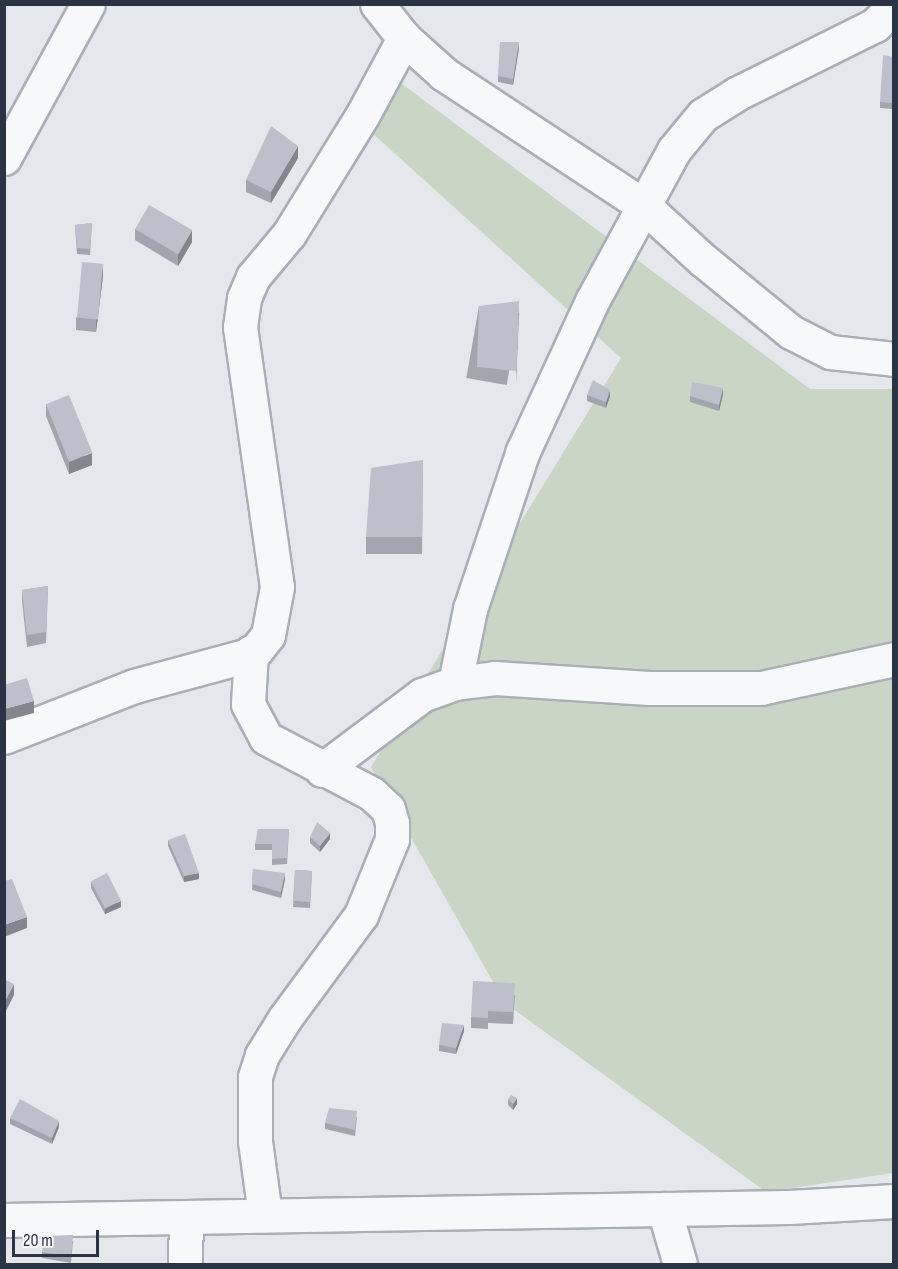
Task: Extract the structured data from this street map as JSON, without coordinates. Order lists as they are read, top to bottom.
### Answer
{
  "scale_bar": "20 m"
}
